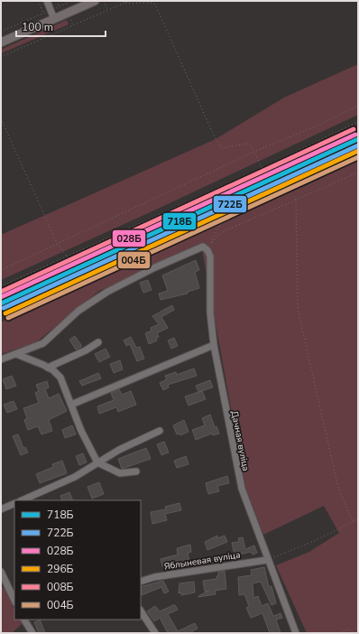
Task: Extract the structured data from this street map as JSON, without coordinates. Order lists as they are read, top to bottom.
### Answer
{
  "streets": {
    "street": ["Дачная вуліца", "Яблыневая вуліца"]
  },
  "crossings": [
    ["Дачная вуліца", "Яблыневая вуліца"]
  ],
  "lines": [
    "transit line 008Б",
    "transit line 028Б",
    "transit line 718Б",
    "transit line 722Б",
    "transit line 296Б",
    "transit line 004Б"
  ],
  "legend": [
    "718Б",
    "722Б",
    "028Б",
    "296Б",
    "008Б",
    "004Б"
  ],
  "scale_bar": "100 m"
}
